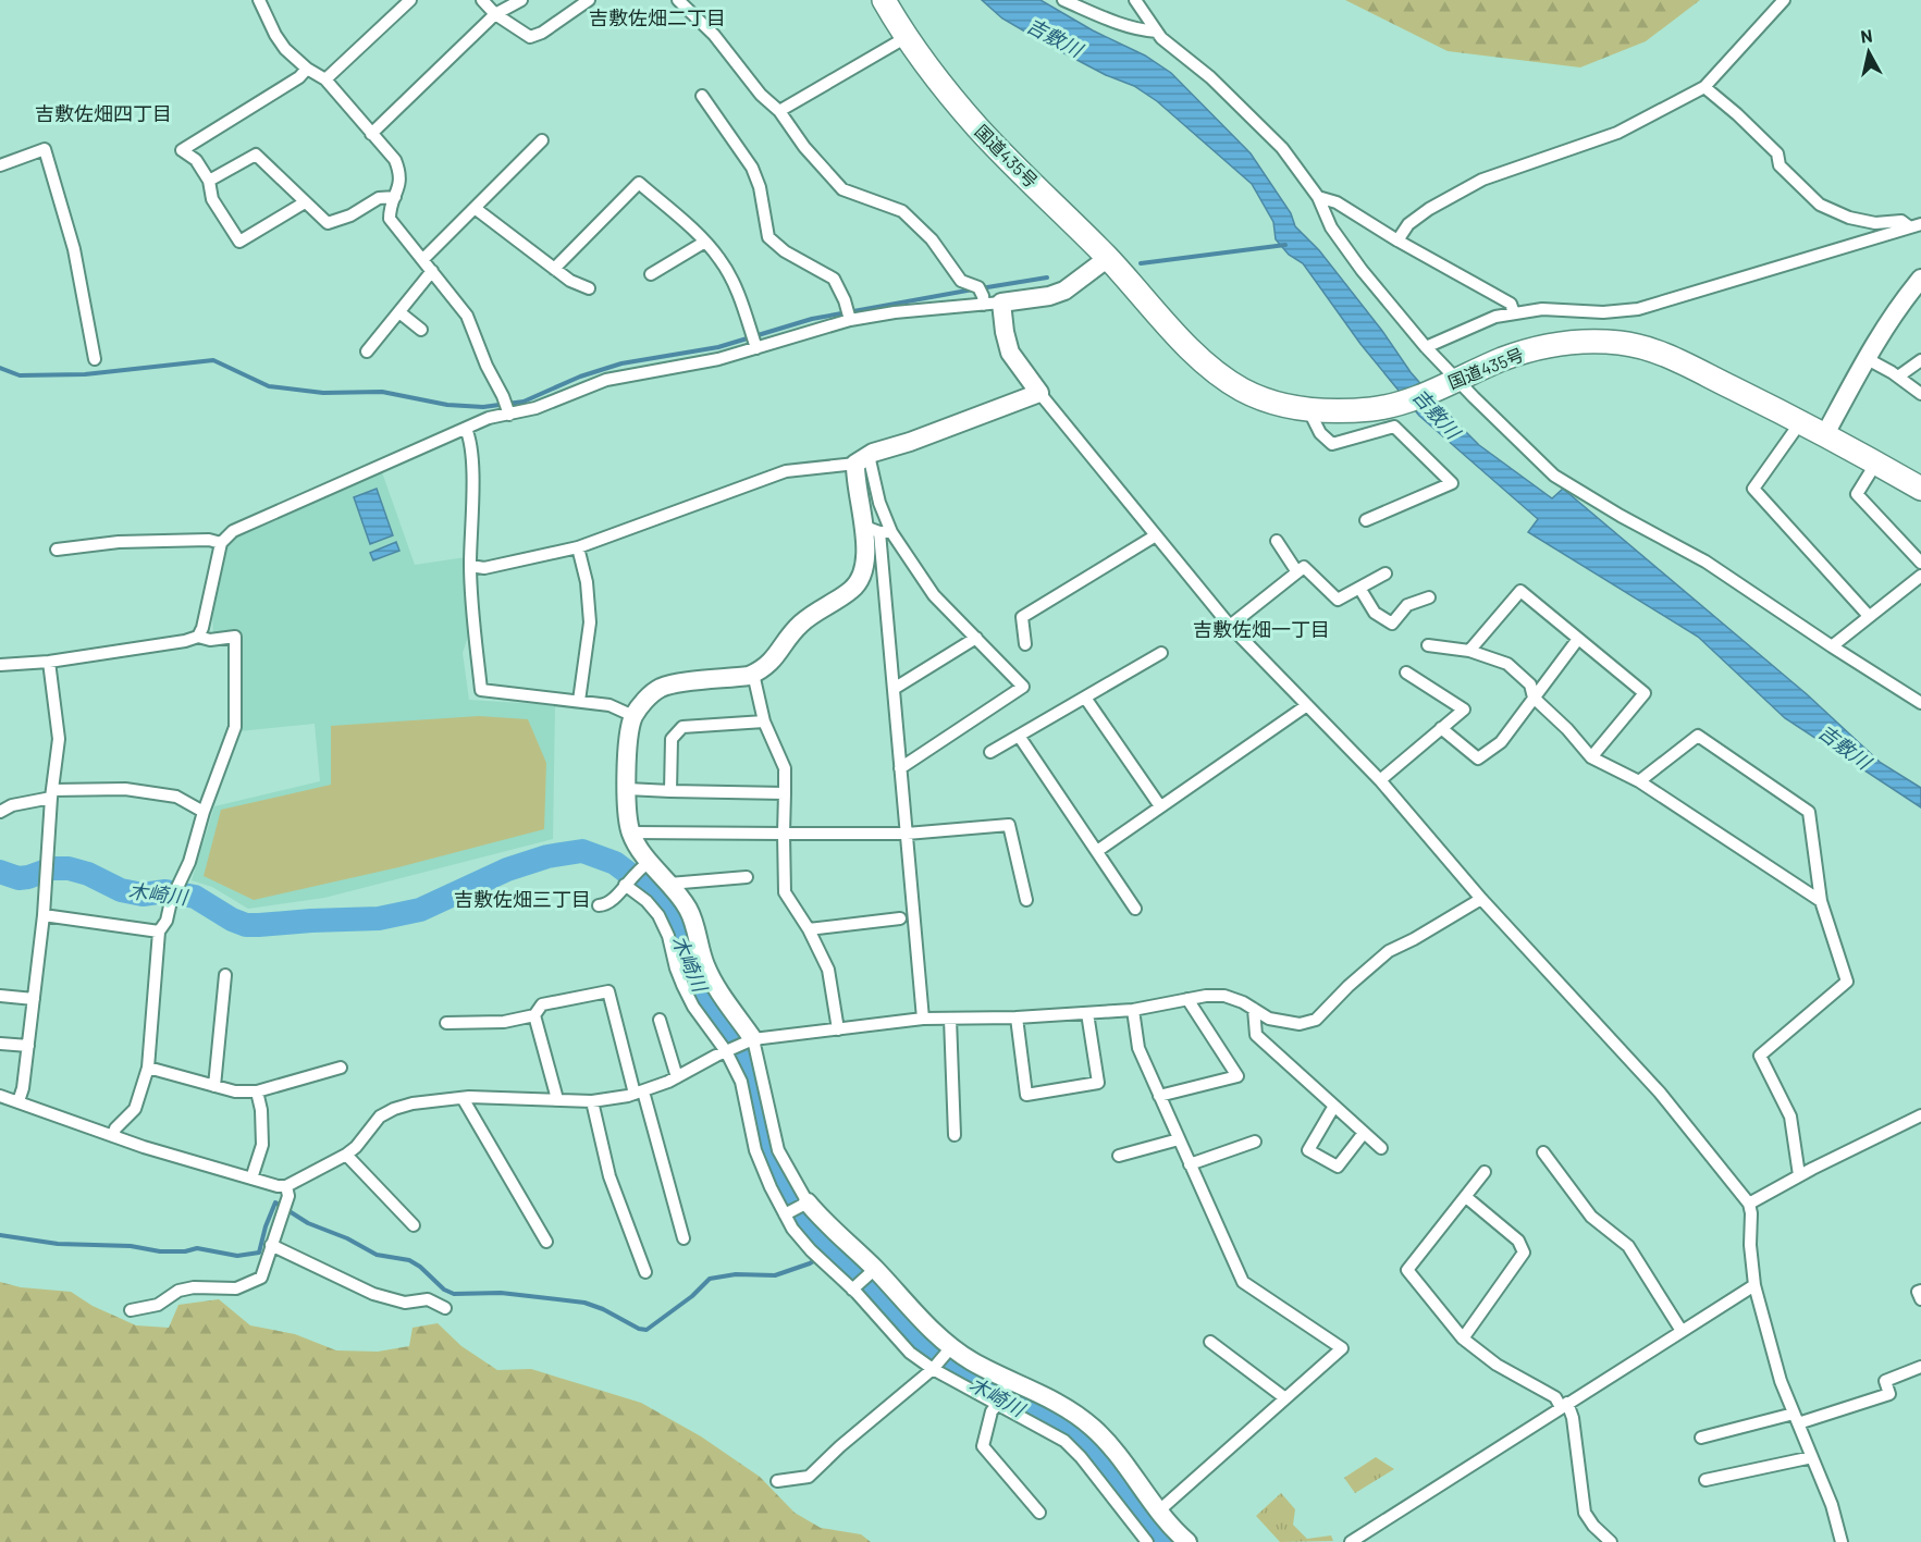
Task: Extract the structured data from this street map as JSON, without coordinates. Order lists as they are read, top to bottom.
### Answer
{
  "streets": {
    "highway": ["国道435号"]
  },
  "districts": [
    "吉敷佐畑二丁目",
    "吉敷佐畑四丁目",
    "吉敷佐畑一丁目",
    "吉敷佐畑三丁目"
  ],
  "water": ["吉敷川", "木崎川"],
  "north": "top"
}
